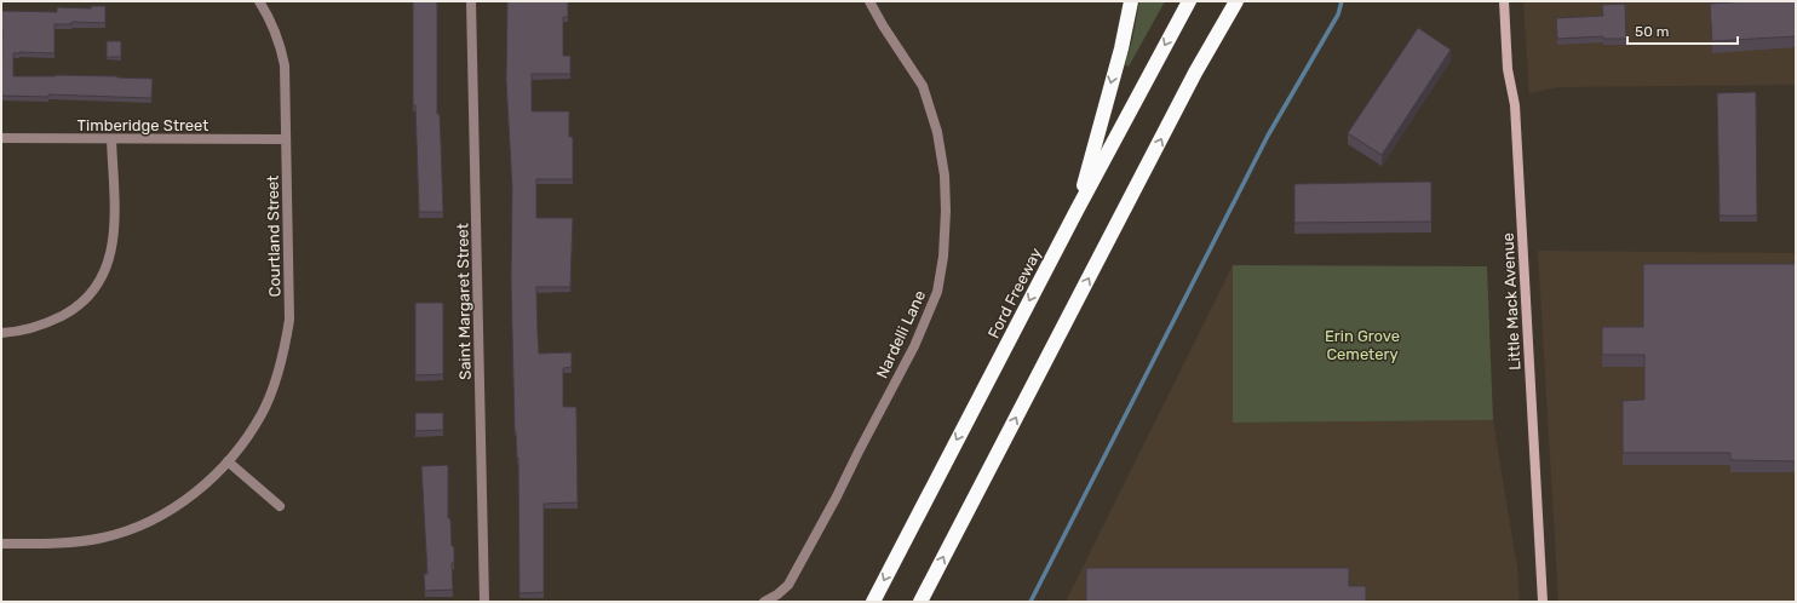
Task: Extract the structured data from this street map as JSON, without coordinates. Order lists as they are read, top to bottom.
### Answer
{
  "streets": {
    "highway": ["Ford Freeway"],
    "main road": ["Little Mack Avenue"],
    "street": [
      "Timberidge Street",
      "Courtland Street",
      "Saint Margaret Street",
      "Nardelli Lane"
    ]
  },
  "crossings": [
    ["Timberidge Street", "Courtland Street"]
  ],
  "parks": ["Erin Grove Cemetery"],
  "scale_bar": "50 m"
}
